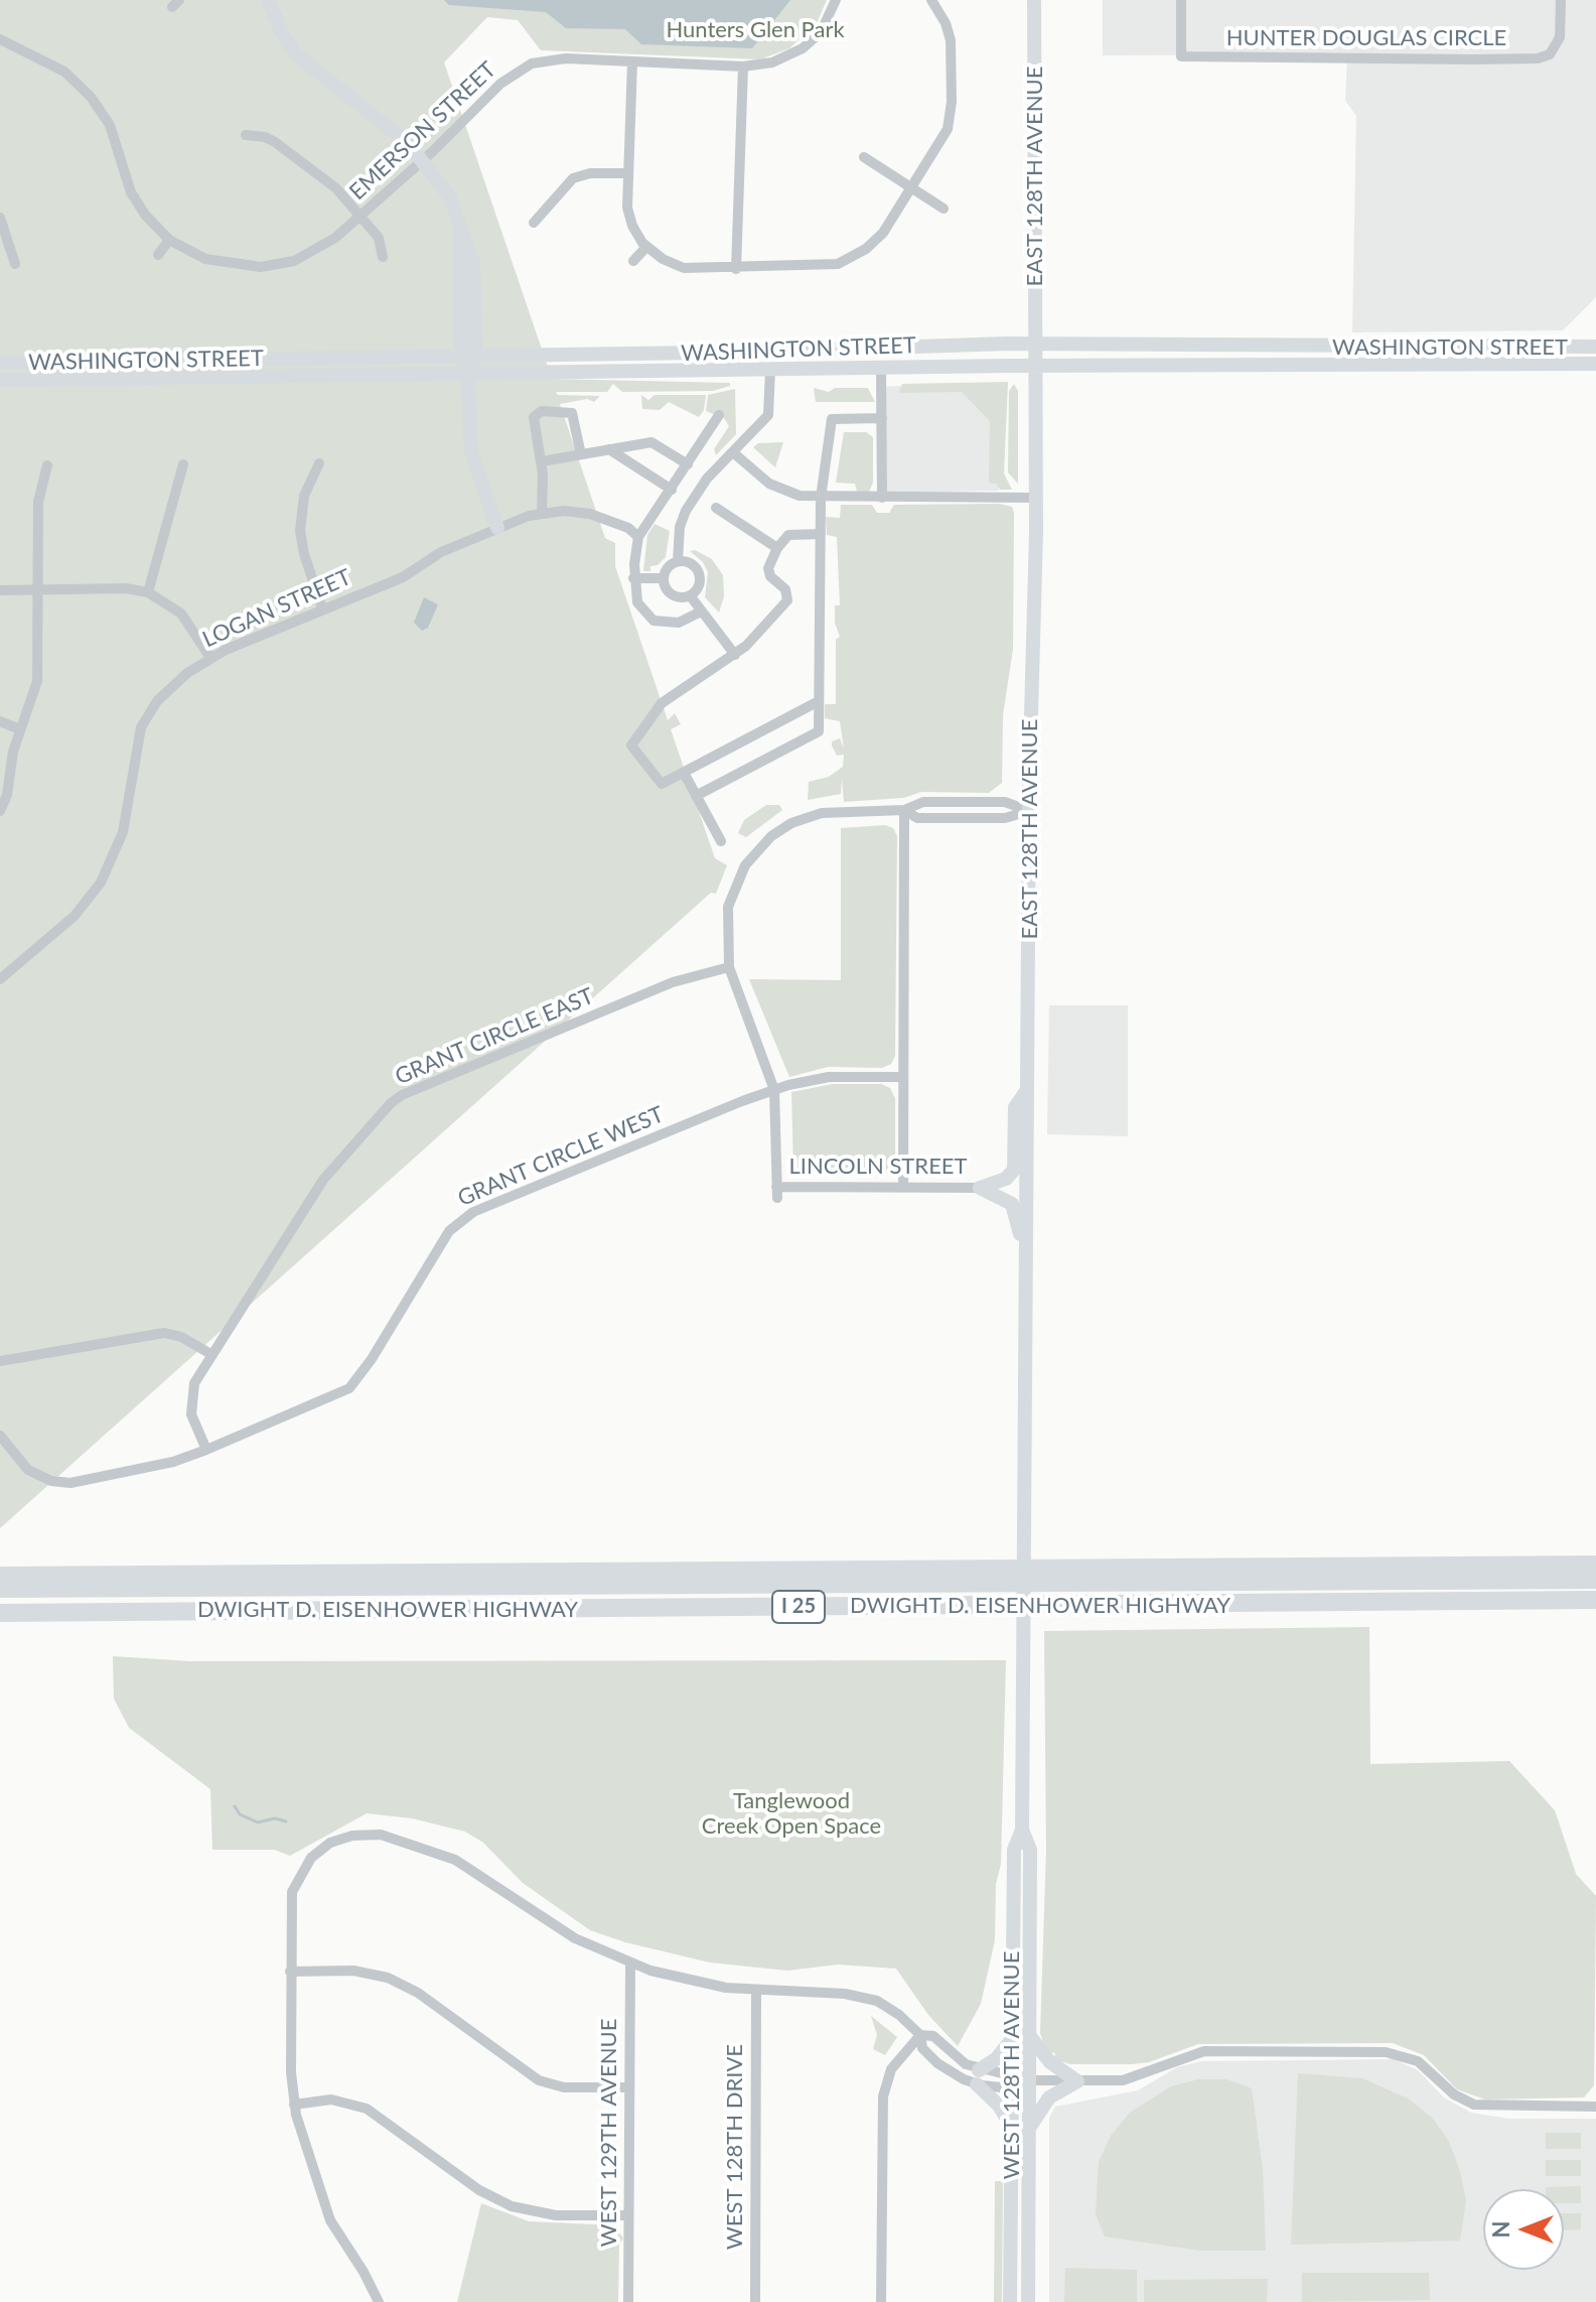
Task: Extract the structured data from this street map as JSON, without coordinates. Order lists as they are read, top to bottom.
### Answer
{
  "streets": {
    "highway": ["DWIGHT D. EISENHOWER HIGHWAY", "I 25"],
    "main road": ["EAST 128TH AVENUE", "WASHINGTON STREET", "WEST 128TH AVENUE"],
    "street": [
      "HUNTER DOUGLAS CIRCLE",
      "EMERSON STREET",
      "LOGAN STREET",
      "GRANT CIRCLE EAST",
      "GRANT CIRCLE WEST",
      "LINCOLN STREET",
      "WEST 129TH AVENUE",
      "WEST 128TH DRIVE"
    ]
  },
  "crossings": [
    ["EAST 128TH AVENUE", "WASHINGTON STREET"],
    ["EAST 128TH AVENUE", "WEST 128TH AVENUE"],
    ["GRANT CIRCLE EAST", "GRANT CIRCLE WEST"],
    ["GRANT CIRCLE WEST", "LINCOLN STREET"]
  ],
  "parks": ["Hunters Glen Park", "Tanglewood Creek Open Space"],
  "north": "left"
}
